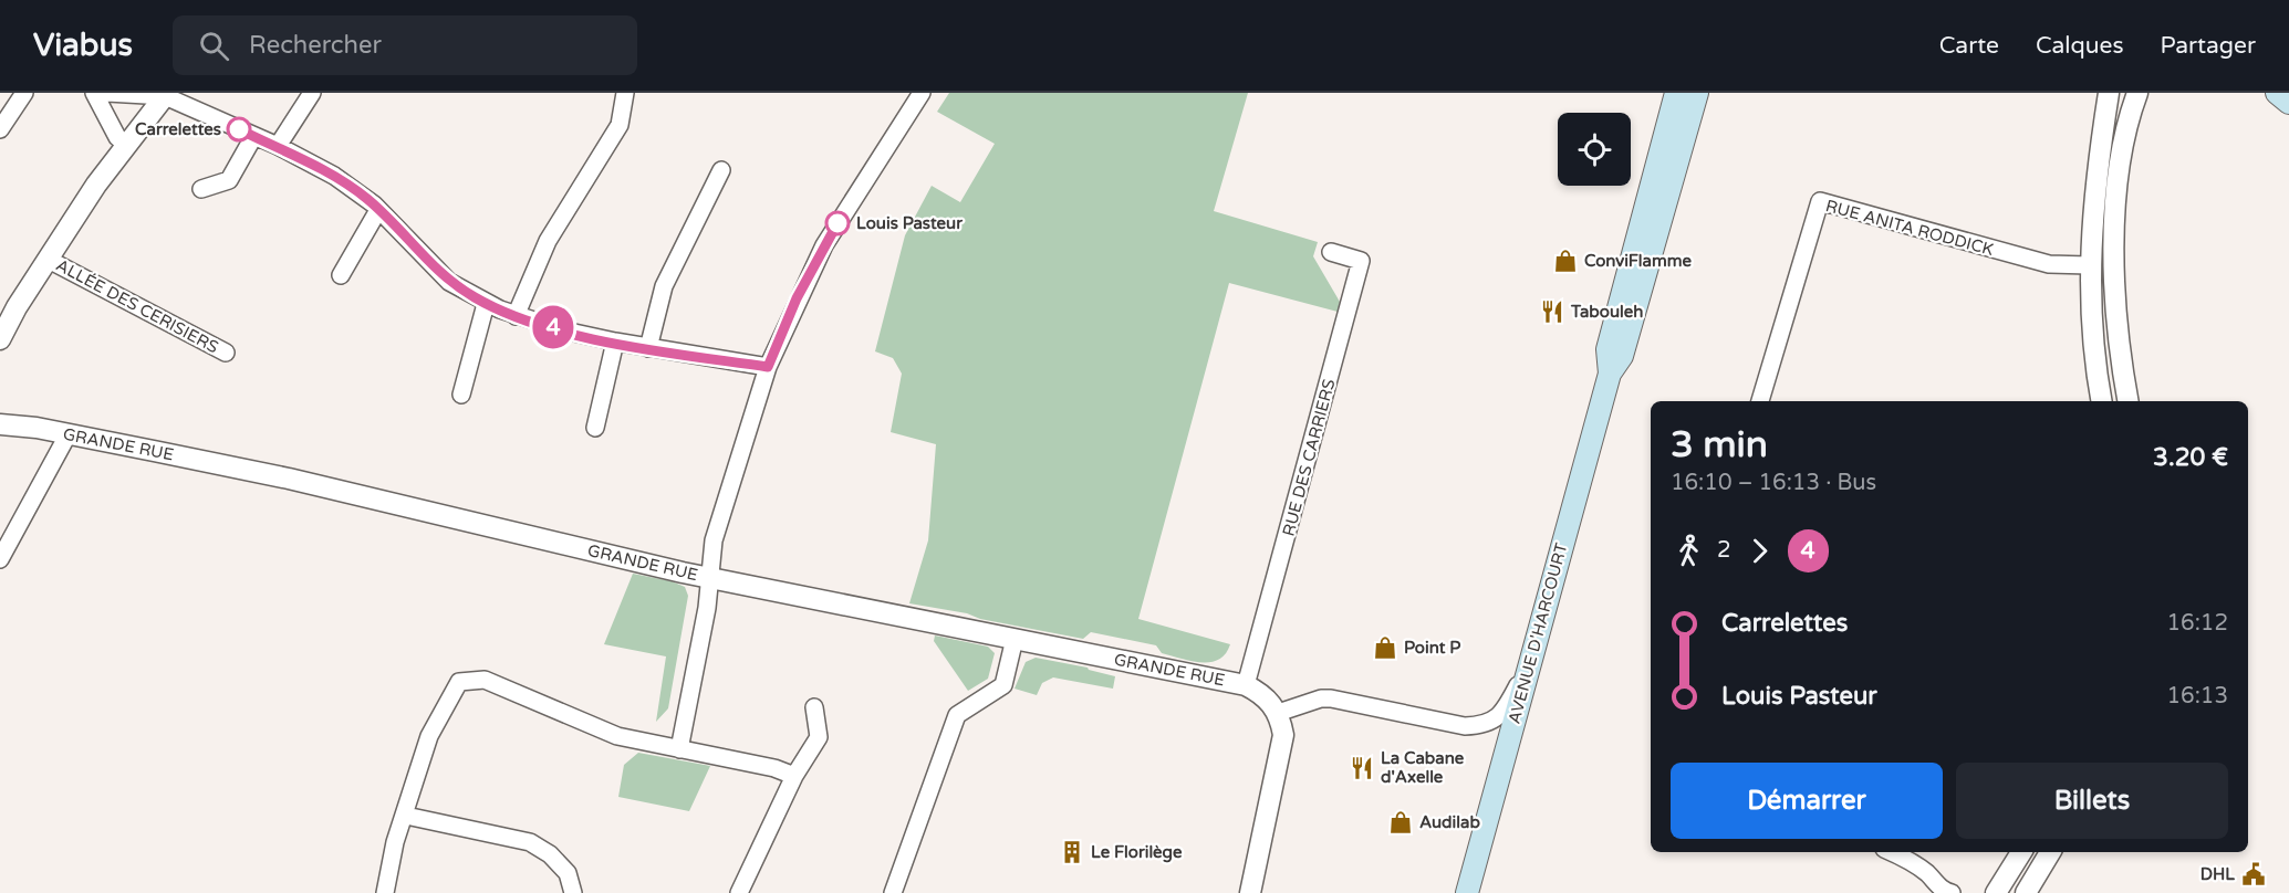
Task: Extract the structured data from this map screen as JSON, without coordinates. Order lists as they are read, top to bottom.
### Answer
{
  "streets": {
    "main road": ["AVENUE D'HARCOURT"],
    "street": [
      "RUE ANITA RODDICK",
      "ALLÉE DES CERISIERS",
      "GRANDE RUE",
      "RUE DES CARRIERS"
    ]
  },
  "crossings": [
    ["GRANDE RUE", "RUE DES CARRIERS"]
  ],
  "places": {
    "other": ["Carrelettes", "Louis Pasteur"],
    "shop": ["ConviFlamme", "Point P", "Audilab"],
    "restaurant": ["Tabouleh", "La Cabane d'Axelle"],
    "building": ["Le Florilège"],
    "public building": ["DHL"]
  },
  "lines": ["bus line 4"],
  "page": {
    "header": "Viabus",
    "search": "Rechercher",
    "nav": ["Carte", "Calques", "Partager"],
    "on_map": "4",
    "heading": ["3 min", "16:10 – 16:13 · Bus", "3.20 €"],
    "legs": ["2", "4"],
    "list": [
      {
        "name": "Carrelettes",
        "value": "16:12"
      },
      {
        "name": "Louis Pasteur",
        "value": "16:13"
      }
    ],
    "buttons": ["Démarrer", "Billets"]
  }
}
